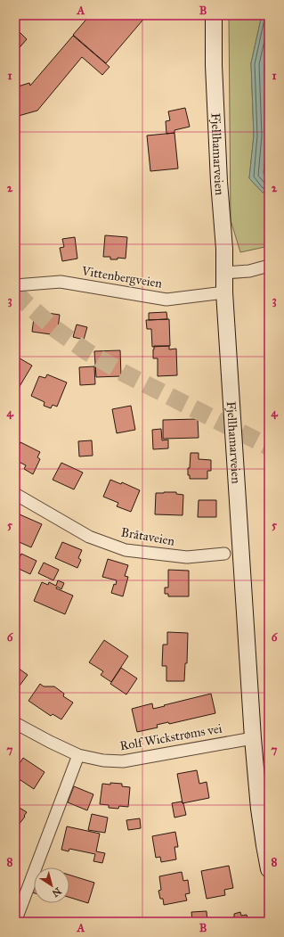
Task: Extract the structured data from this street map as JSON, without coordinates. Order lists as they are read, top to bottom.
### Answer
{
  "streets": {
    "main road": ["Fjellhamarveien"],
    "street": ["Vittenbergveien", "Bråtaveien", "Rolf Wickstrøms vei"]
  },
  "crossings": [
    ["Fjellhamarveien", "Vittenbergveien"],
    ["Fjellhamarveien", "Rolf Wickstrøms vei"]
  ],
  "north": "bottom right",
  "grid": {
    "columns": ["A", "B"],
    "rows": [
      "1",
      "2",
      "3",
      "4",
      "5",
      "6",
      "7",
      "8"
    ]
  }
}
